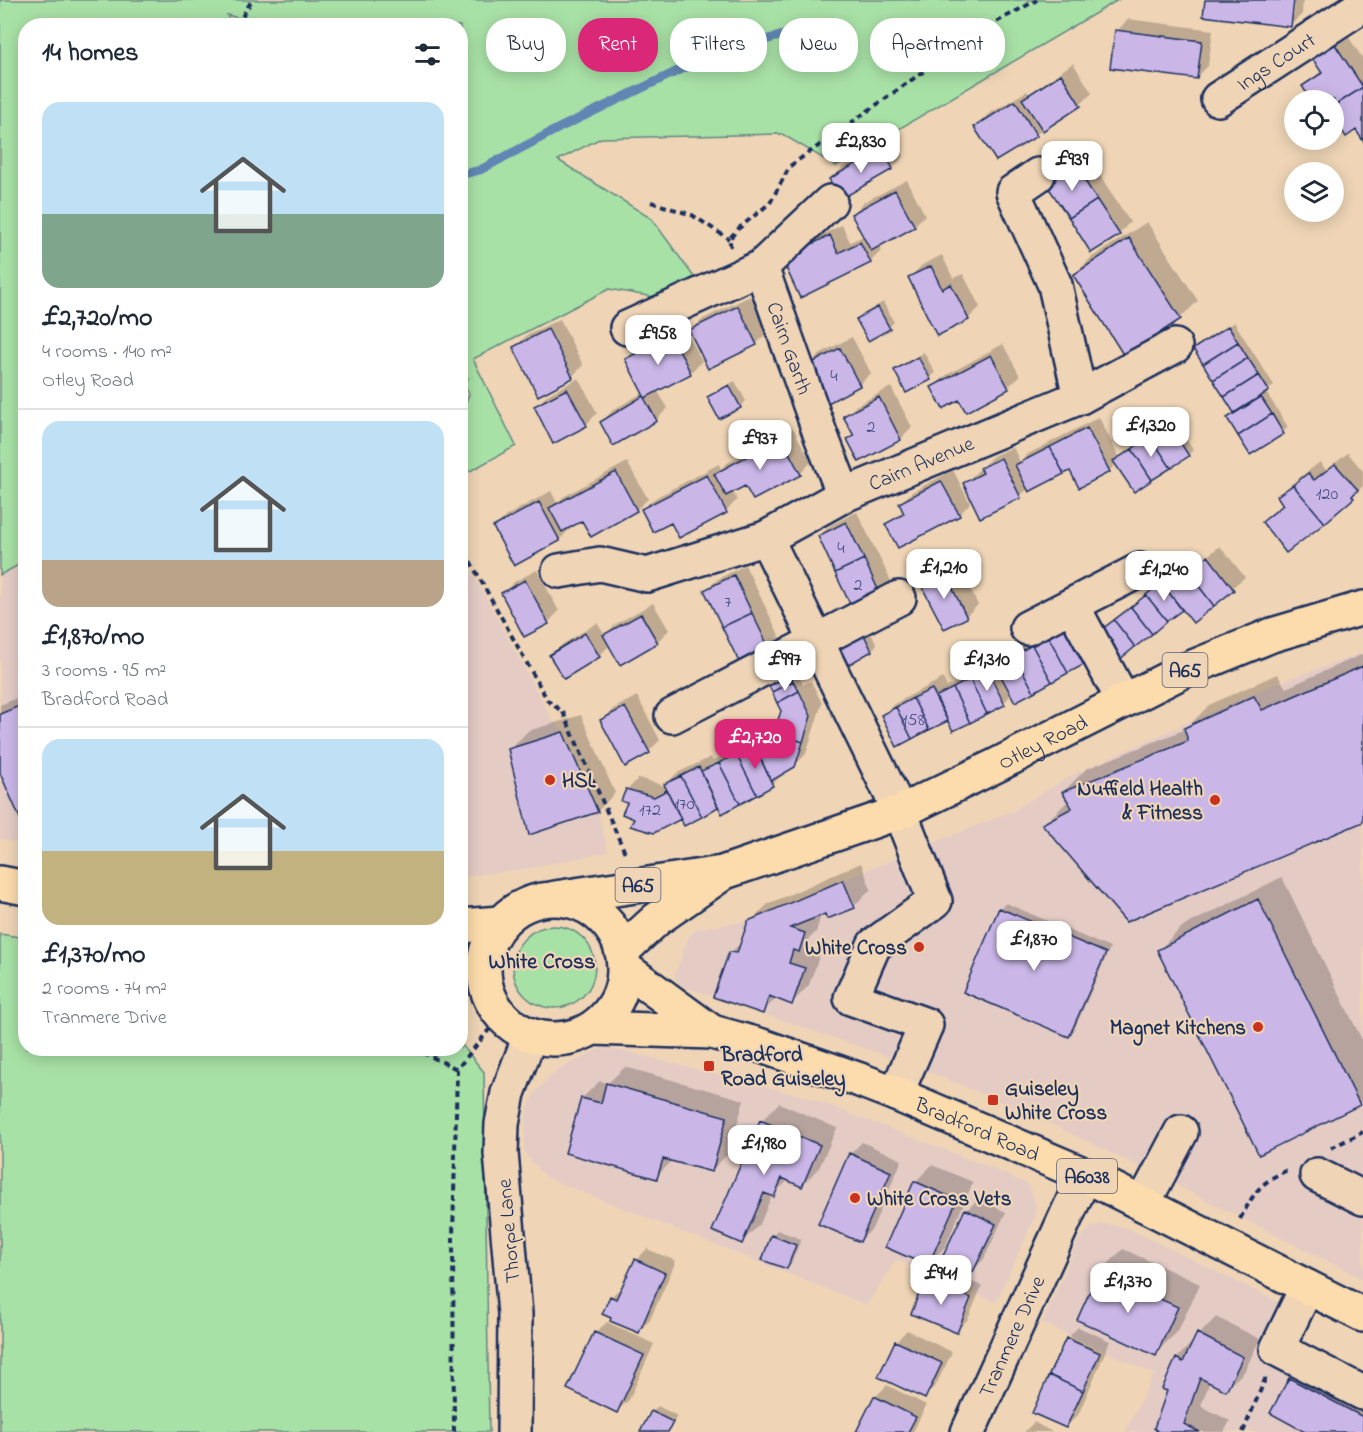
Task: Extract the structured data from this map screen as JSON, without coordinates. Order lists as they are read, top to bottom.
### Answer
{
  "streets": {
    "main road": [
      "A65",
      "Otley Road",
      "Bradford Road",
      "A6038"
    ],
    "street": [
      "Ings Court",
      "Cairn Garth",
      "Cairn Avenue",
      "Thorpe Lane",
      "Tranmere Drive"
    ]
  },
  "crossings": [
    ["Cairn Garth", "Cairn Avenue"],
    ["A65", "Otley Road"],
    ["A65", "Bradford Road"],
    ["A65", "Thorpe Lane"],
    ["Otley Road", "Bradford Road"],
    ["Otley Road", "Thorpe Lane"],
    ["Bradford Road", "Thorpe Lane"],
    ["Bradford Road", "Tranmere Drive"]
  ],
  "districts": ["White Cross"],
  "places": {
    "other": [
      "HSL",
      "Nuffield Health & Fitness",
      "White Cross",
      "Magnet Kitchens",
      "White Cross Vets"
    ],
    "transit": ["Bradford Road Guiseley", "Guiseley White Cross"]
  },
  "house_numbers": [
    "4",
    "2",
    "120",
    "4",
    "2",
    "7",
    "158",
    "170",
    "172"
  ],
  "page": {
    "chip": [
      "Buy",
      "Rent",
      "Filters",
      "New",
      "Apartment"
    ],
    "heading": "14 homes",
    "list": [
      {
        "name": "£2,720/mo",
        "note": "4 rooms · 140 m² · Otley Road"
      },
      {
        "name": "£1,870/mo",
        "note": "3 rooms · 95 m² · Bradford Road"
      },
      {
        "name": "£1,370/mo",
        "note": "2 rooms · 74 m² · Tranmere Drive"
      }
    ],
    "price": [
      "£2,830",
      "£939",
      "£958",
      "£1,320",
      "£937",
      "£1,210",
      "£1,240",
      "£997",
      "£1,310",
      "£2,720",
      "£1,870",
      "£1,980",
      "£941",
      "£1,370"
    ]
  }
}
